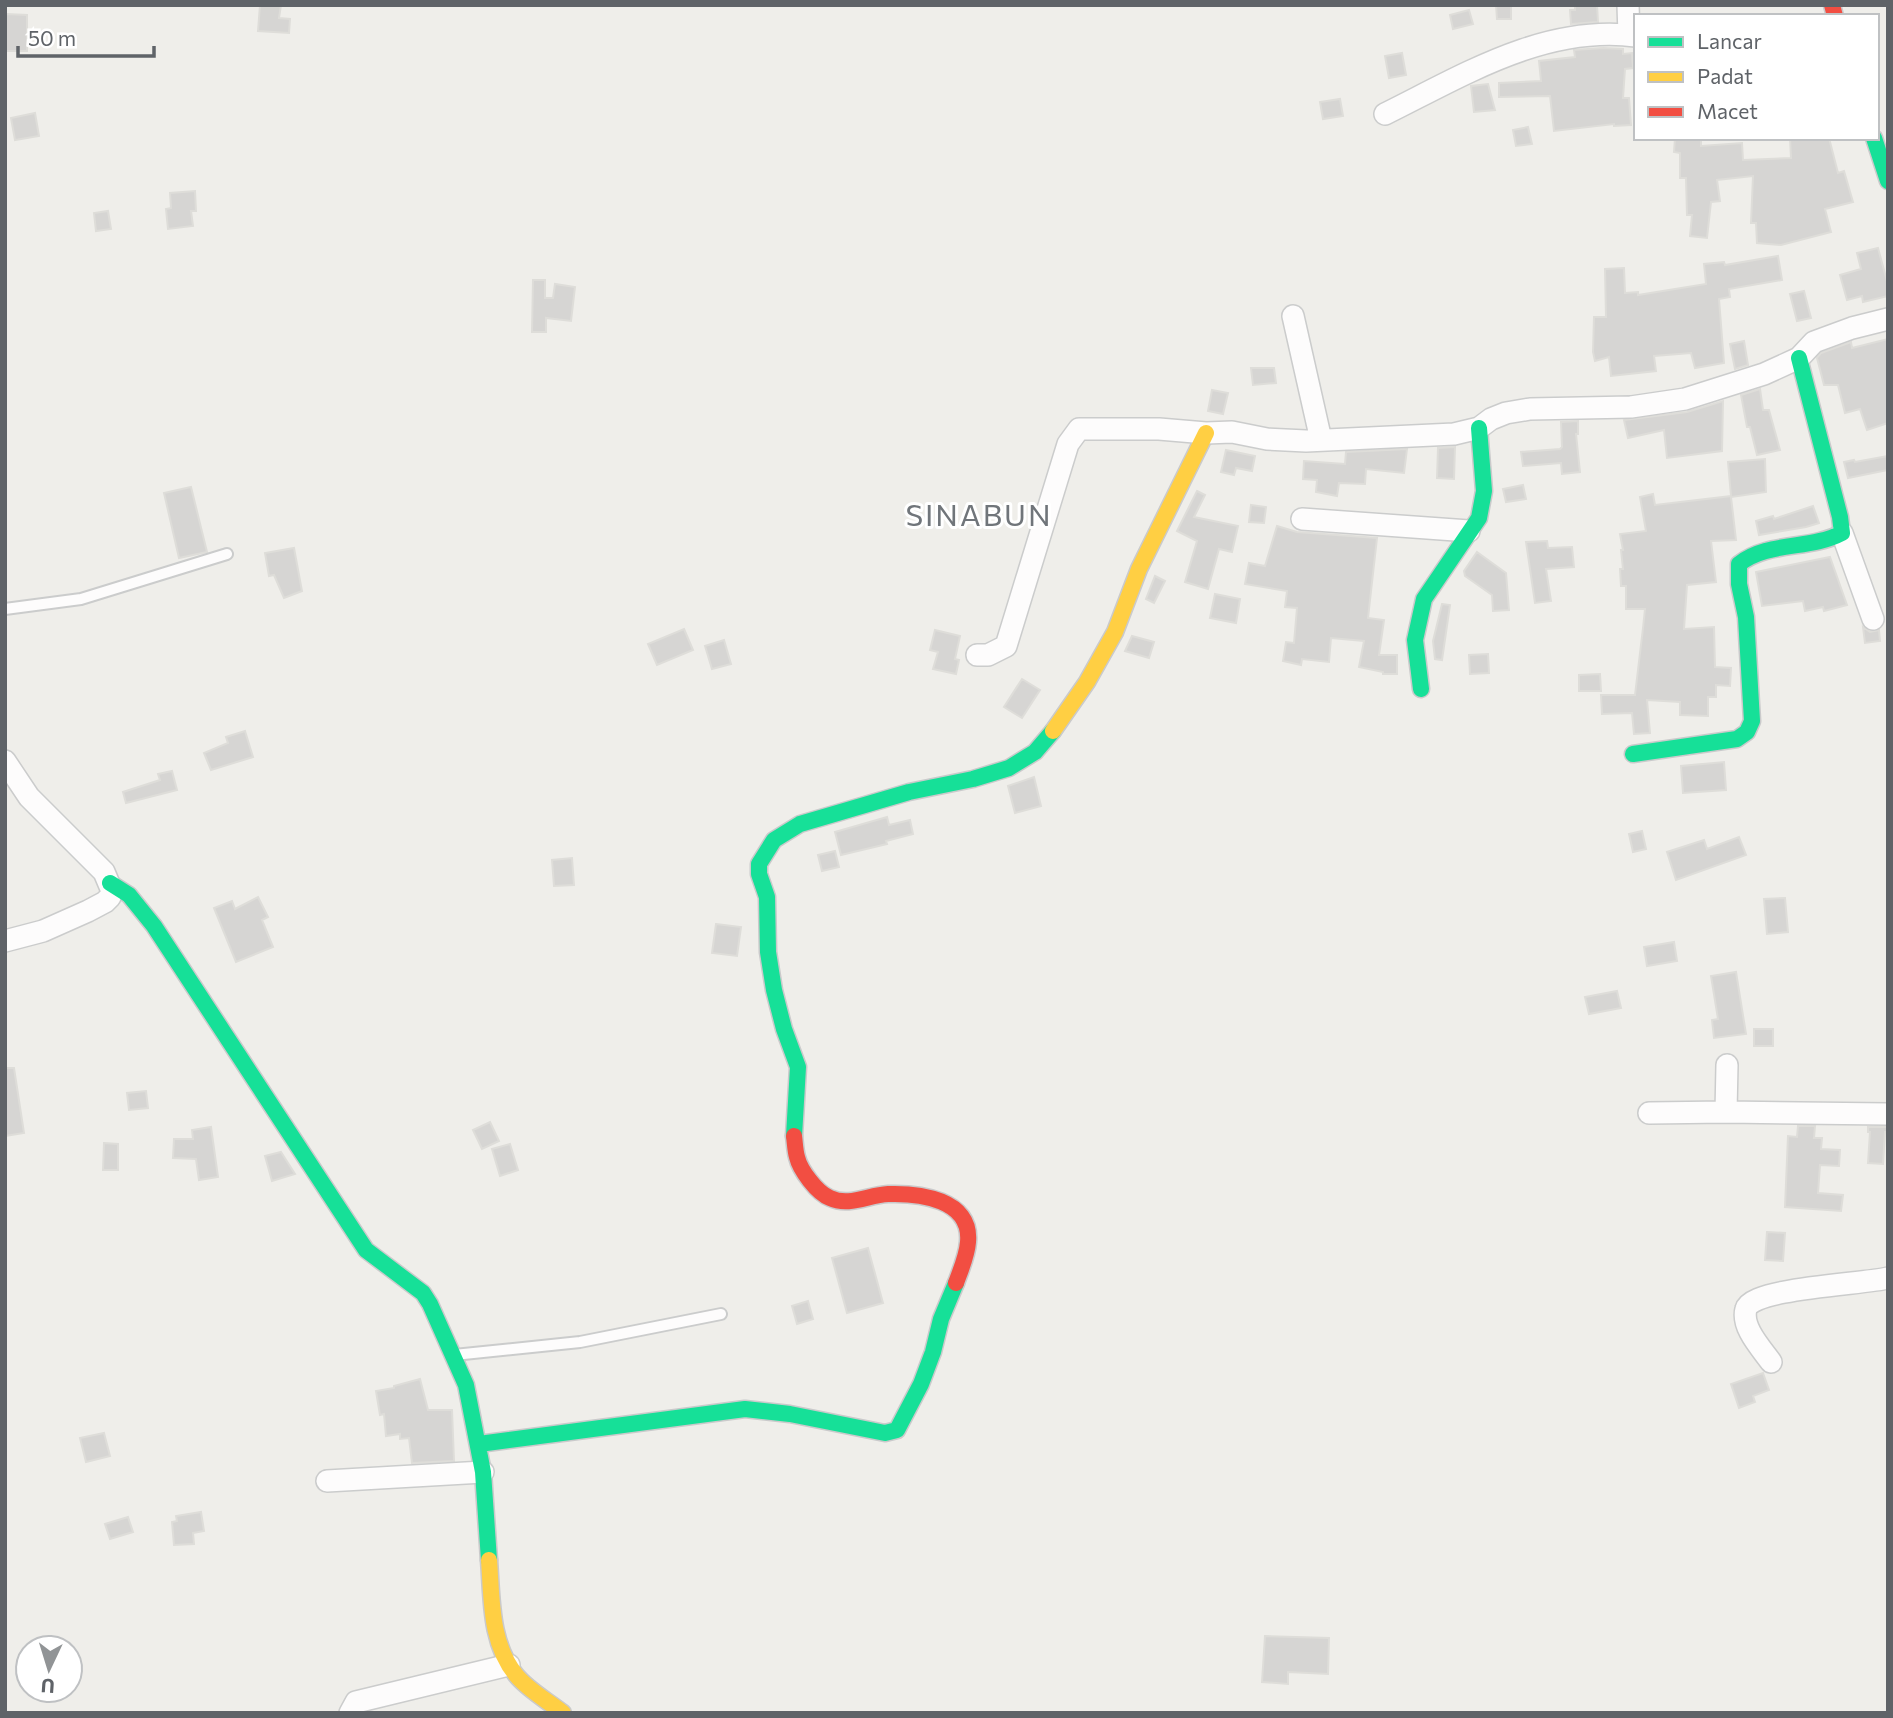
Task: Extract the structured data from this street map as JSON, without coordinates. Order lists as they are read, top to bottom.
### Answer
{
  "districts": ["SINABUN"],
  "legend": ["Lancar", "Padat", "Macet"],
  "scale_bar": "50 m",
  "north": "bottom"
}
